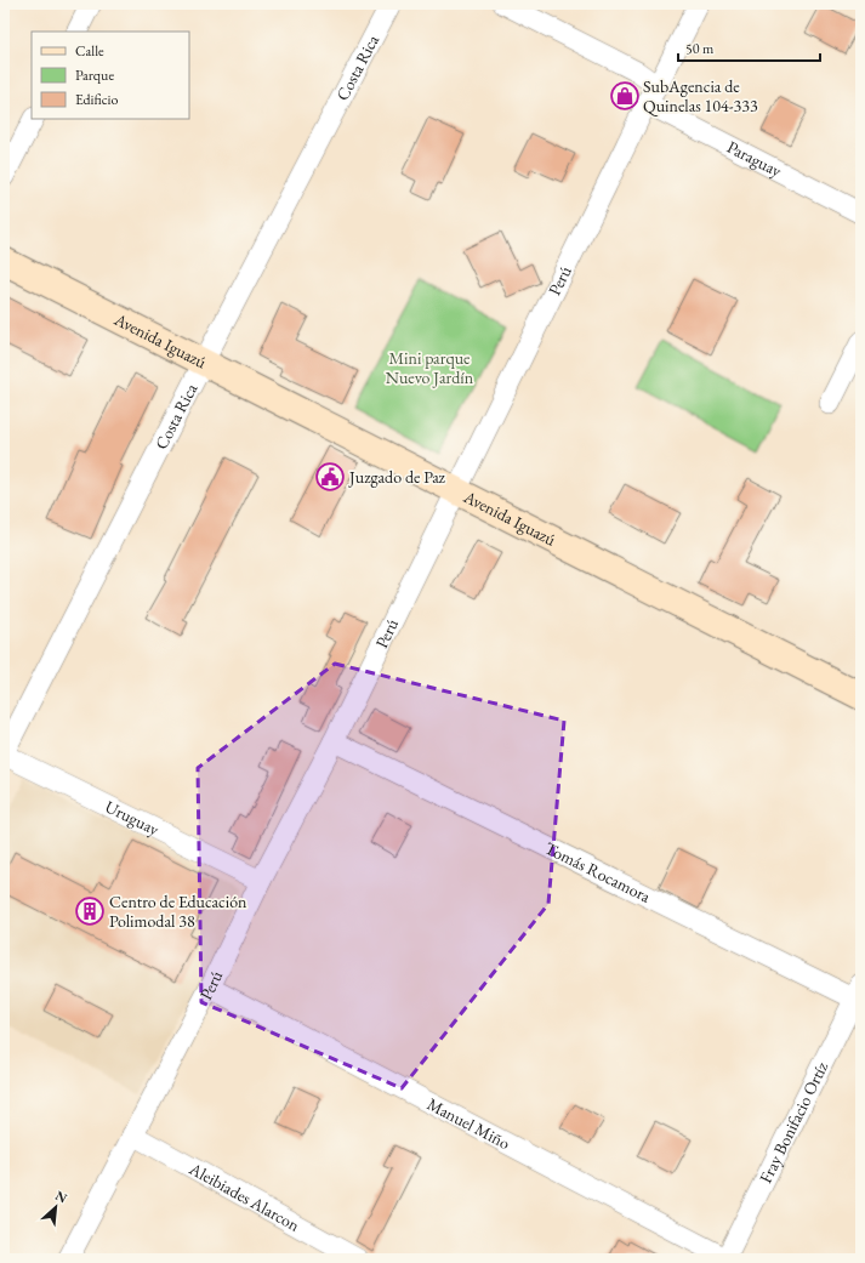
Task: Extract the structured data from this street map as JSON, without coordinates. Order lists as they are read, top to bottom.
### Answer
{
  "streets": {
    "main road": ["Avenida Iguazú"],
    "street": [
      "Costa Rica",
      "Paraguay",
      "Perú",
      "Uruguay",
      "Tomás Rocamora",
      "Fray Bonifacio Ortíz",
      "Manuel Miño",
      "Aleibiades Alarcon"
    ]
  },
  "crossings": [
    ["Costa Rica", "Avenida Iguazú"],
    ["Costa Rica", "Uruguay"],
    ["Paraguay", "Perú"],
    ["Perú", "Avenida Iguazú"],
    ["Perú", "Uruguay"],
    ["Perú", "Tomás Rocamora"],
    ["Perú", "Manuel Miño"],
    ["Perú", "Aleibiades Alarcon"],
    ["Tomás Rocamora", "Fray Bonifacio Ortíz"],
    ["Fray Bonifacio Ortíz", "Manuel Miño"]
  ],
  "parks": ["Mini parque Nuevo Jardín"],
  "places": {
    "shop": ["SubAgencia de Quinelas 104-333"],
    "public building": ["Juzgado de Paz"],
    "building": ["Centro de Educación Polimodal 38"]
  },
  "legend": ["Calle", "Parque", "Edificio"],
  "scale_bar": "50 m",
  "north": "top right"
}
